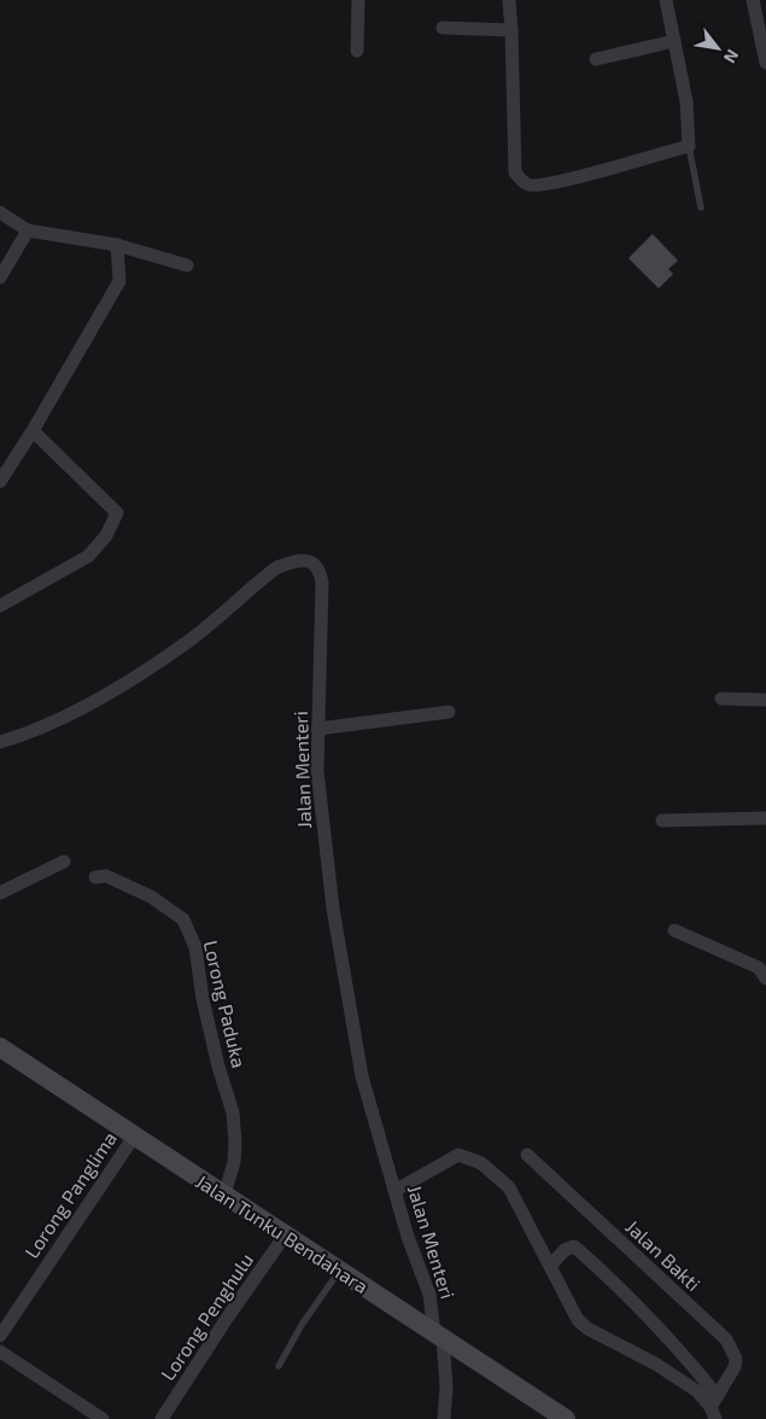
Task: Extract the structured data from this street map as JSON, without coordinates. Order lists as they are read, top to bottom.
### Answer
{
  "streets": {
    "street": [
      "Jalan Menteri",
      "Lorong Paduka",
      "Lorong Panglima",
      "Jalan Tunku Bendahara",
      "Jalan Bakti",
      "Lorong Penghulu"
    ]
  },
  "crossings": [
    ["Jalan Menteri", "Jalan Tunku Bendahara"],
    ["Lorong Paduka", "Jalan Tunku Bendahara"],
    ["Lorong Panglima", "Jalan Tunku Bendahara"],
    ["Jalan Tunku Bendahara", "Lorong Penghulu"]
  ],
  "north": "bottom right"
}
